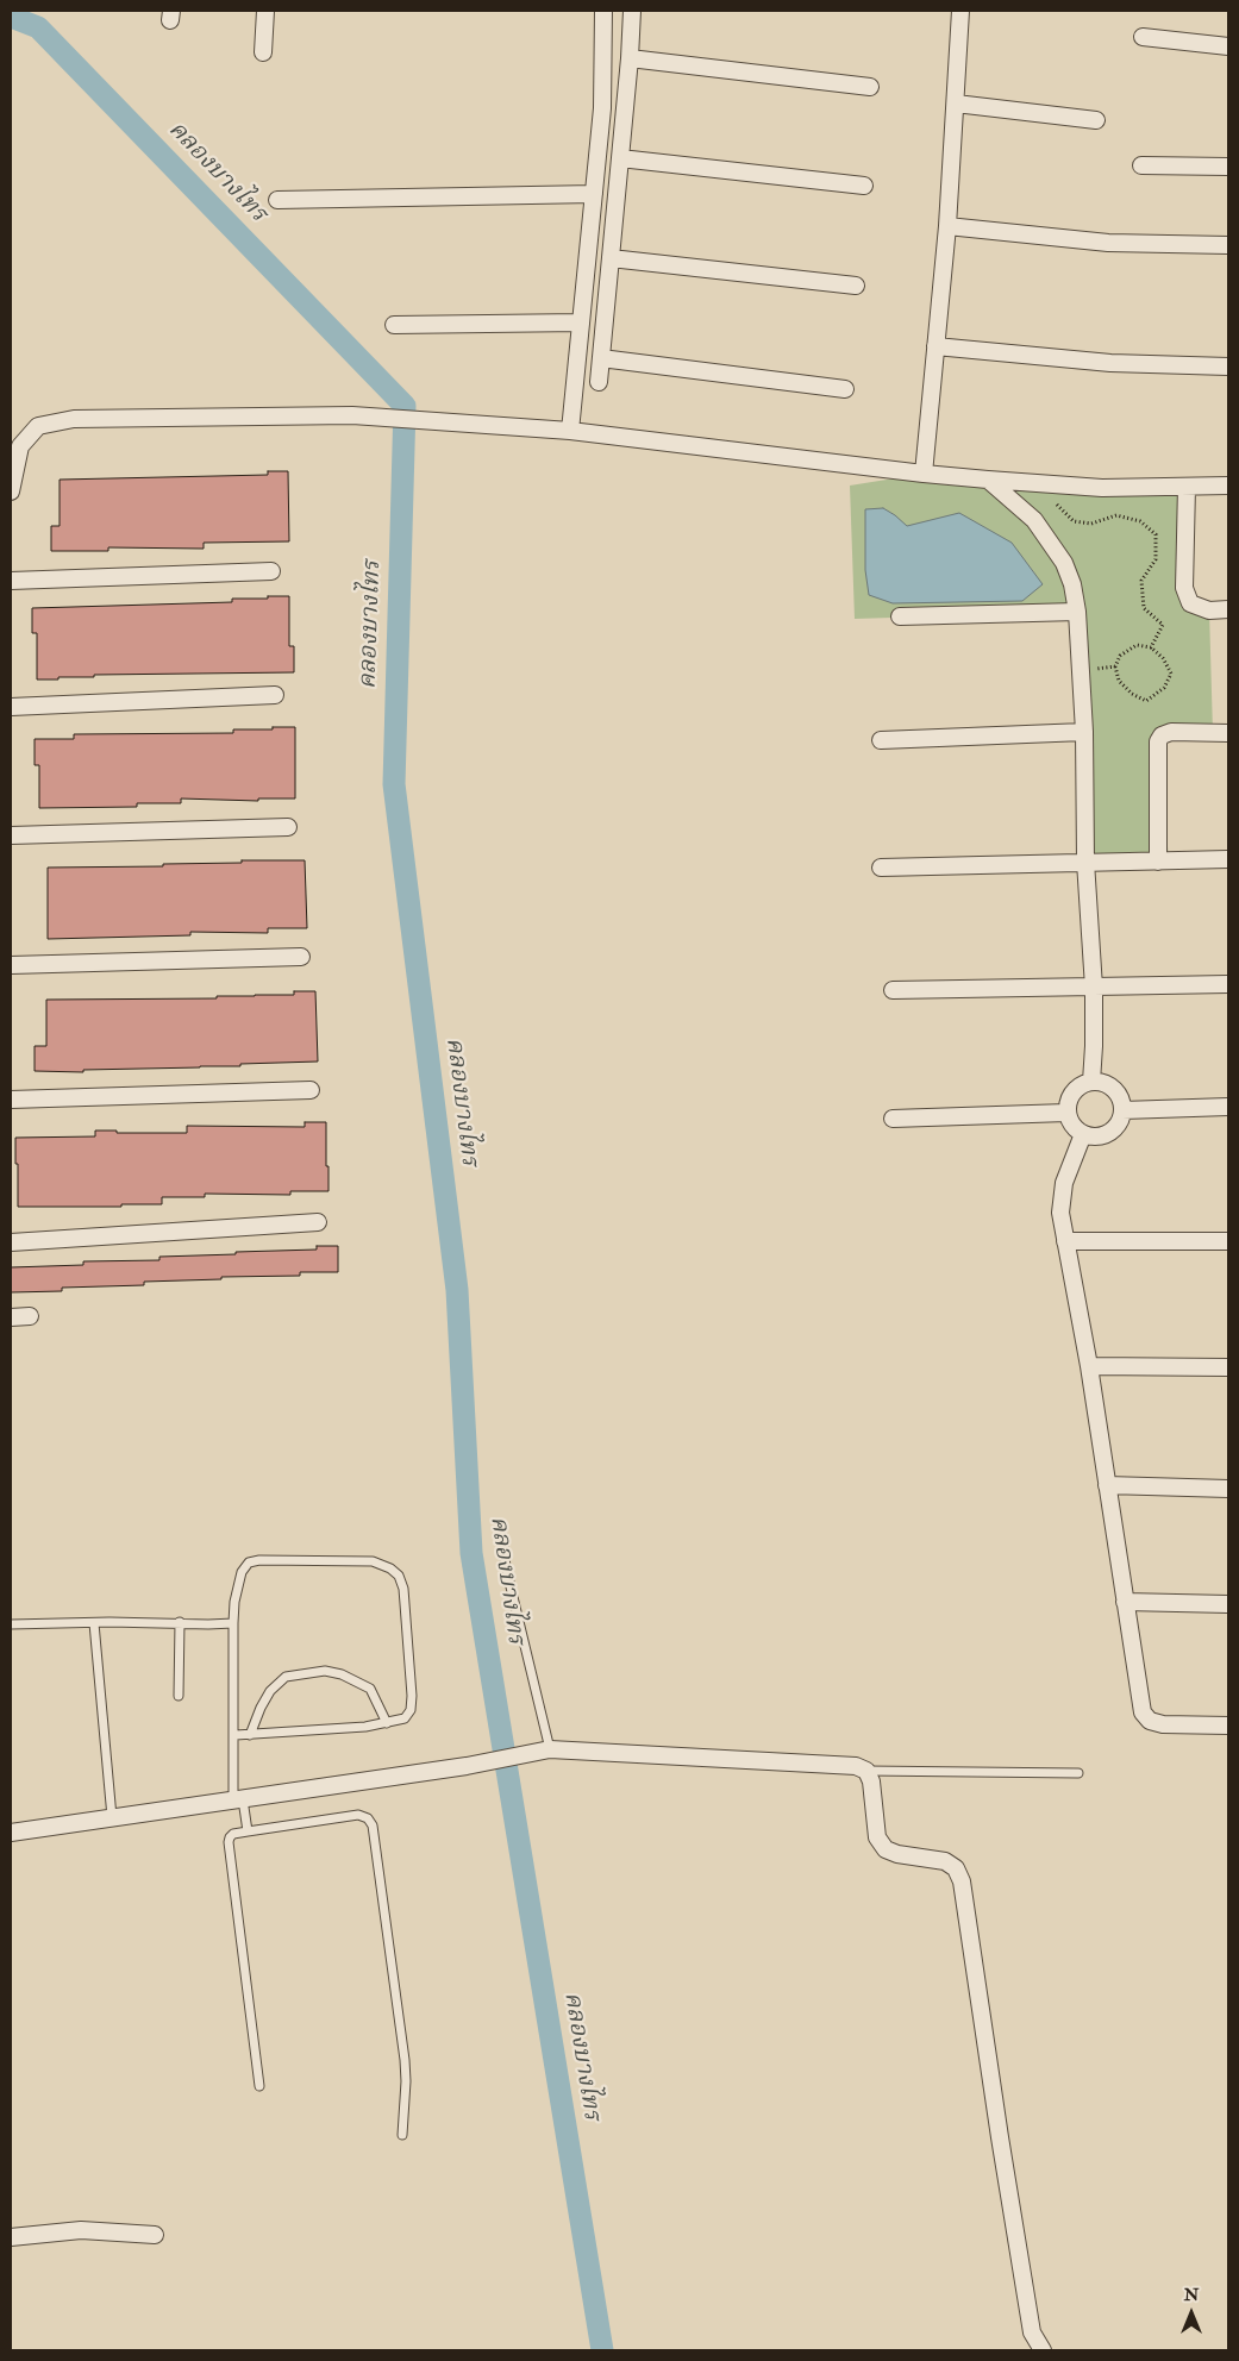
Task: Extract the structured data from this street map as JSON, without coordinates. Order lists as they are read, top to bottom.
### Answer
{
  "water": ["คลองบางไทร"],
  "north": "top"
}
